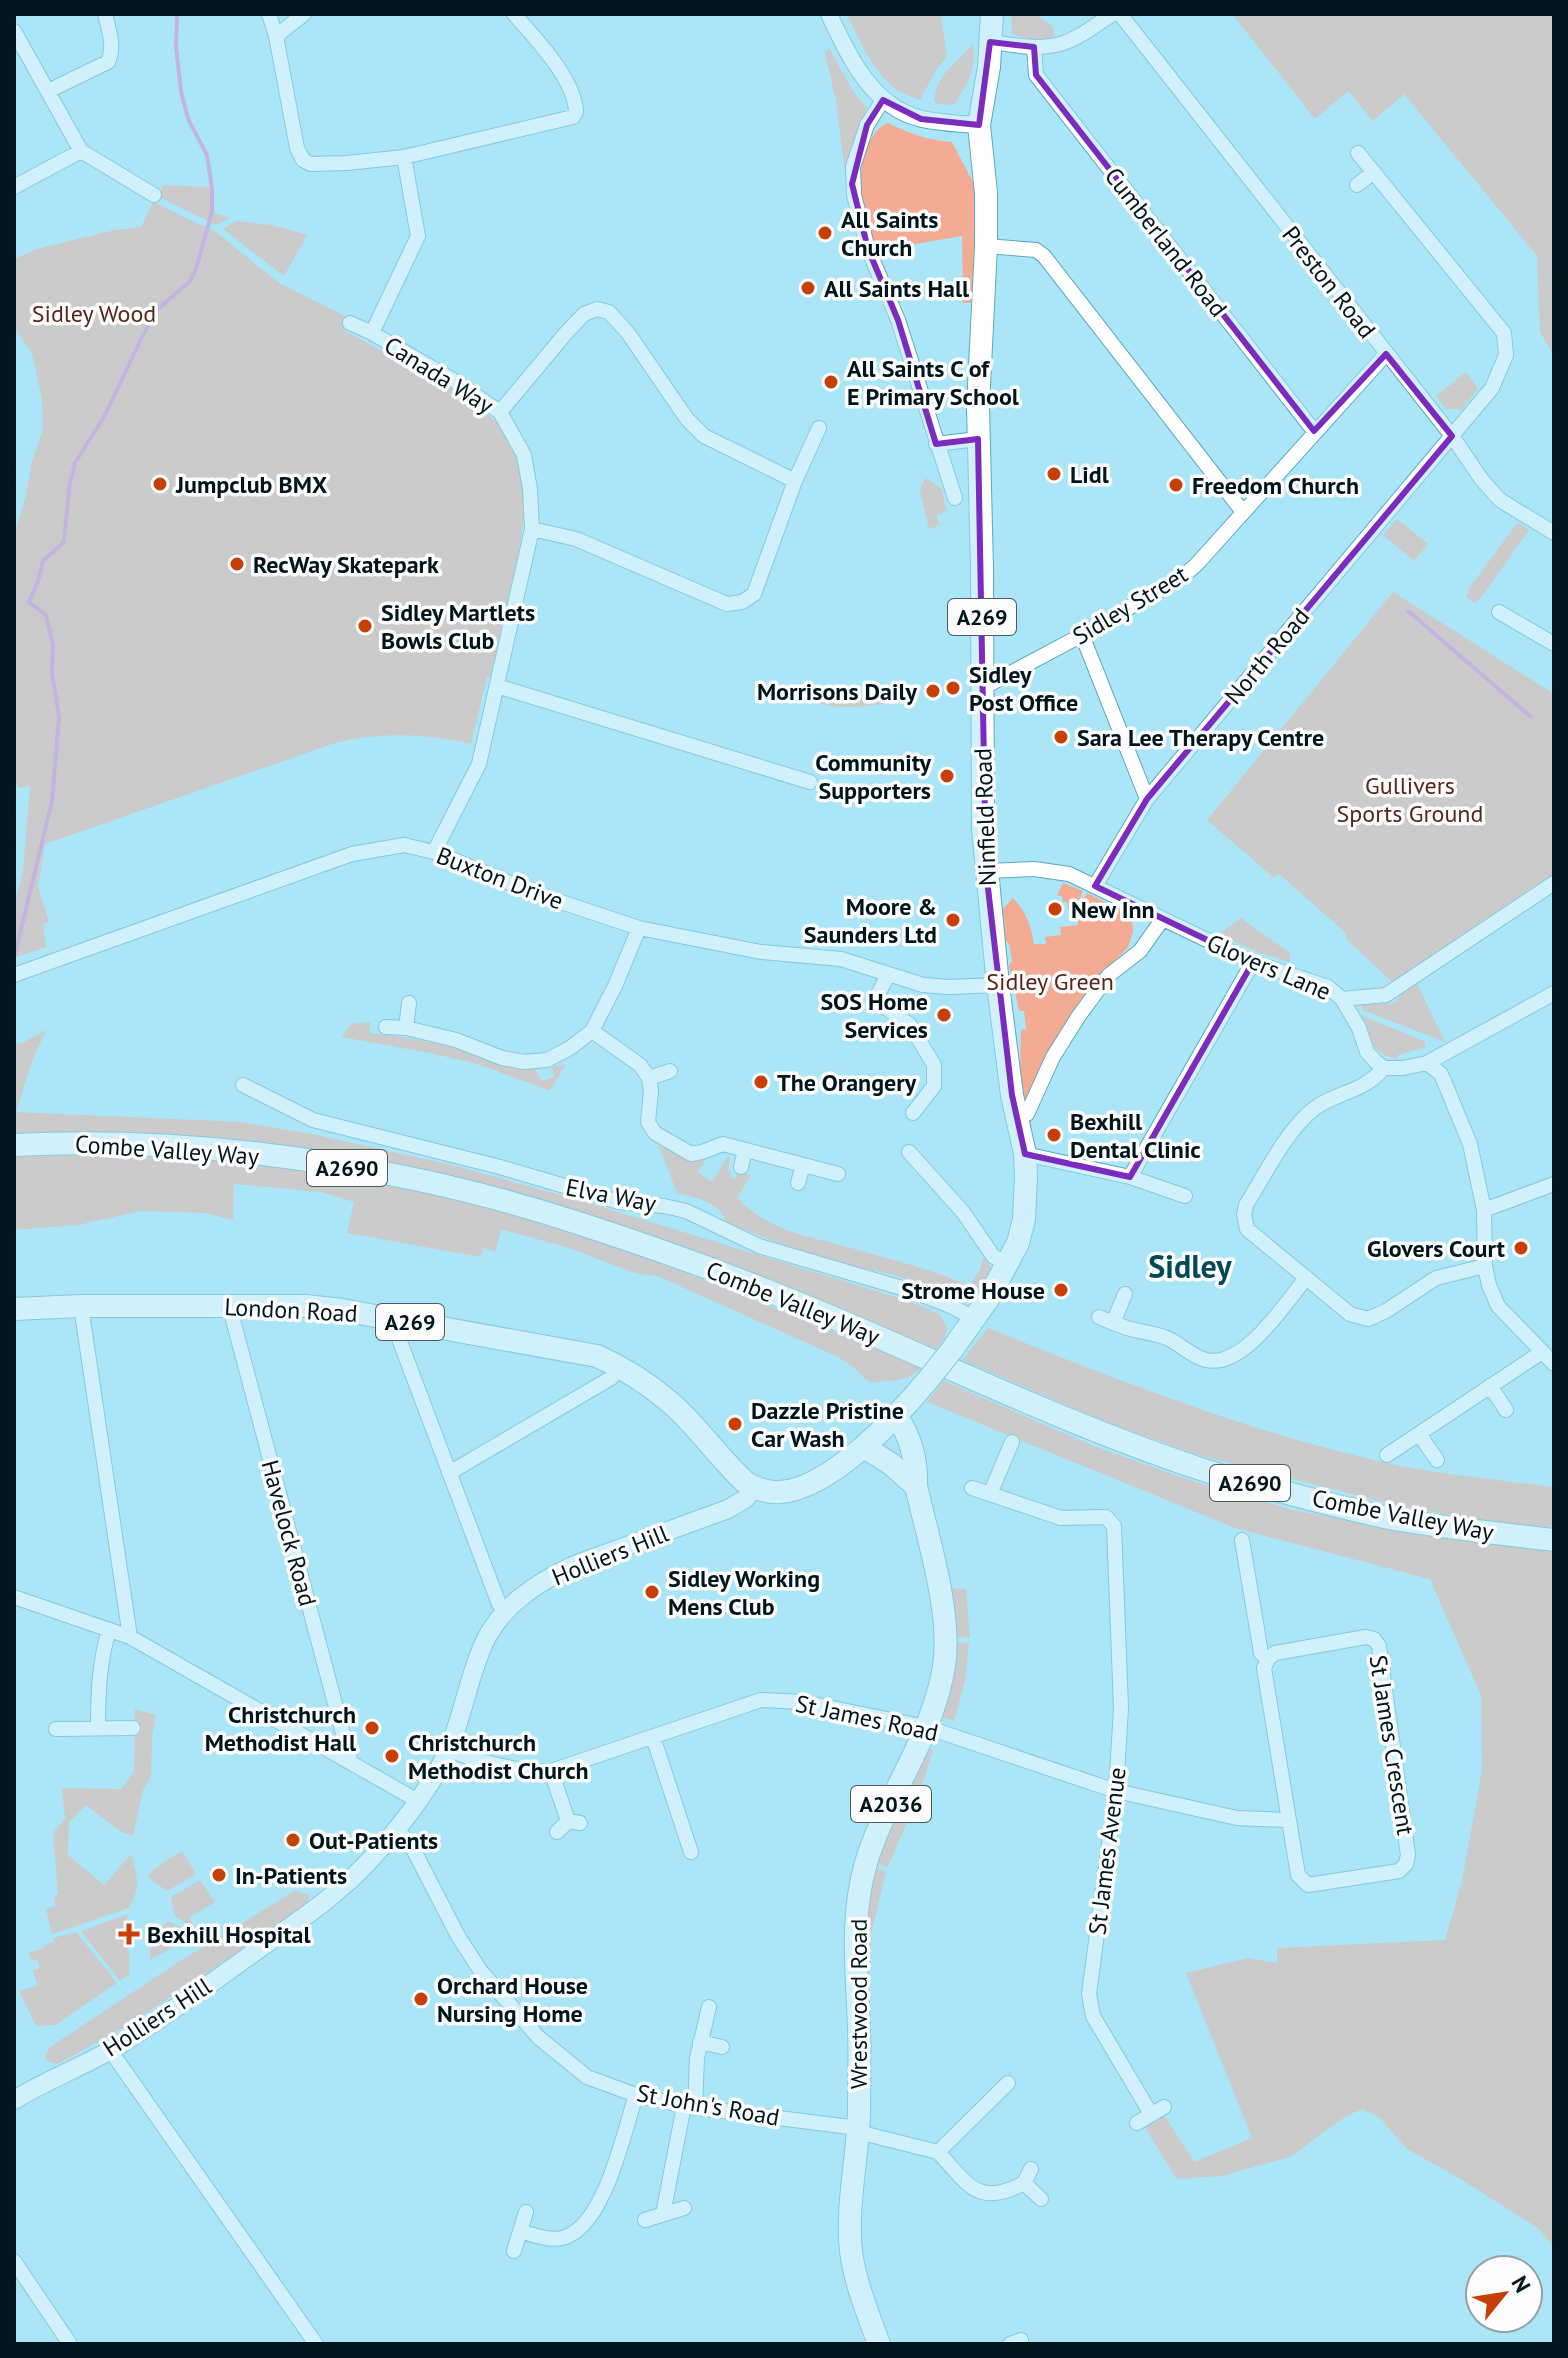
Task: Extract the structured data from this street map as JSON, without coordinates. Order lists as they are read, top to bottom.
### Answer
{
  "streets": {
    "main road": [
      "A269",
      "Ninfield Road",
      "Combe Valley Way",
      "A2690",
      "London Road",
      "Holliers Hill",
      "A2036",
      "Wrestwood Road"
    ],
    "street": [
      "Cumberland Road",
      "Preston Road",
      "Canada Way",
      "Sidley Street",
      "North Road",
      "Buxton Drive",
      "Glovers Lane",
      "Elva Way",
      "Havelock Road",
      "St James Road",
      "St James Crescent",
      "St James Avenue",
      "St John's Road"
    ]
  },
  "crossings": [
    ["Cumberland Road", "Sidley Street"],
    ["Preston Road", "Sidley Street"],
    ["Preston Road", "North Road"],
    ["Canada Way", "Buxton Drive"],
    ["Sidley Street", "Ninfield Road"],
    ["A269", "Ninfield Road"],
    ["A269", "Elva Way"],
    ["A269", "London Road"],
    ["A269", "Holliers Hill"],
    ["A269", "Wrestwood Road"],
    ["North Road", "Glovers Lane"],
    ["Ninfield Road", "Buxton Drive"],
    ["Ninfield Road", "Glovers Lane"],
    ["Ninfield Road", "Elva Way"],
    ["London Road", "Havelock Road"],
    ["London Road", "Holliers Hill"],
    ["Holliers Hill", "St James Road"],
    ["Holliers Hill", "St John's Road"],
    ["St James Road", "St James Crescent"],
    ["St James Road", "St James Avenue"],
    ["St James Road", "Wrestwood Road"],
    ["Wrestwood Road", "St John's Road"]
  ],
  "districts": ["Sidley"],
  "parks": ["Sidley Wood", "Gullivers Sports Ground", "Sidley Green"],
  "places": {
    "other": [
      "All Saints Church",
      "All Saints Hall",
      "All Saints C of E Primary School",
      "Lidl",
      "Jumpclub BMX",
      "Freedom Church",
      "RecWay Skatepark",
      "Sidley Martlets Bowls Club",
      "Sidley Post Office",
      "Morrisons Daily",
      "Sara Lee Therapy Centre",
      "Community Supporters",
      "New Inn",
      "Moore & Saunders Ltd",
      "SOS Home Services",
      "The Orangery",
      "Bexhill Dental Clinic",
      "Glovers Court",
      "Strome House",
      "Dazzle Pristine Car Wash",
      "Sidley Working Mens Club",
      "Christchurch Methodist Hall",
      "Christchurch Methodist Church",
      "Out-Patients",
      "In-Patients",
      "Orchard House Nursing Home"
    ],
    "health": ["Bexhill Hospital"]
  },
  "north": "top right"
}
